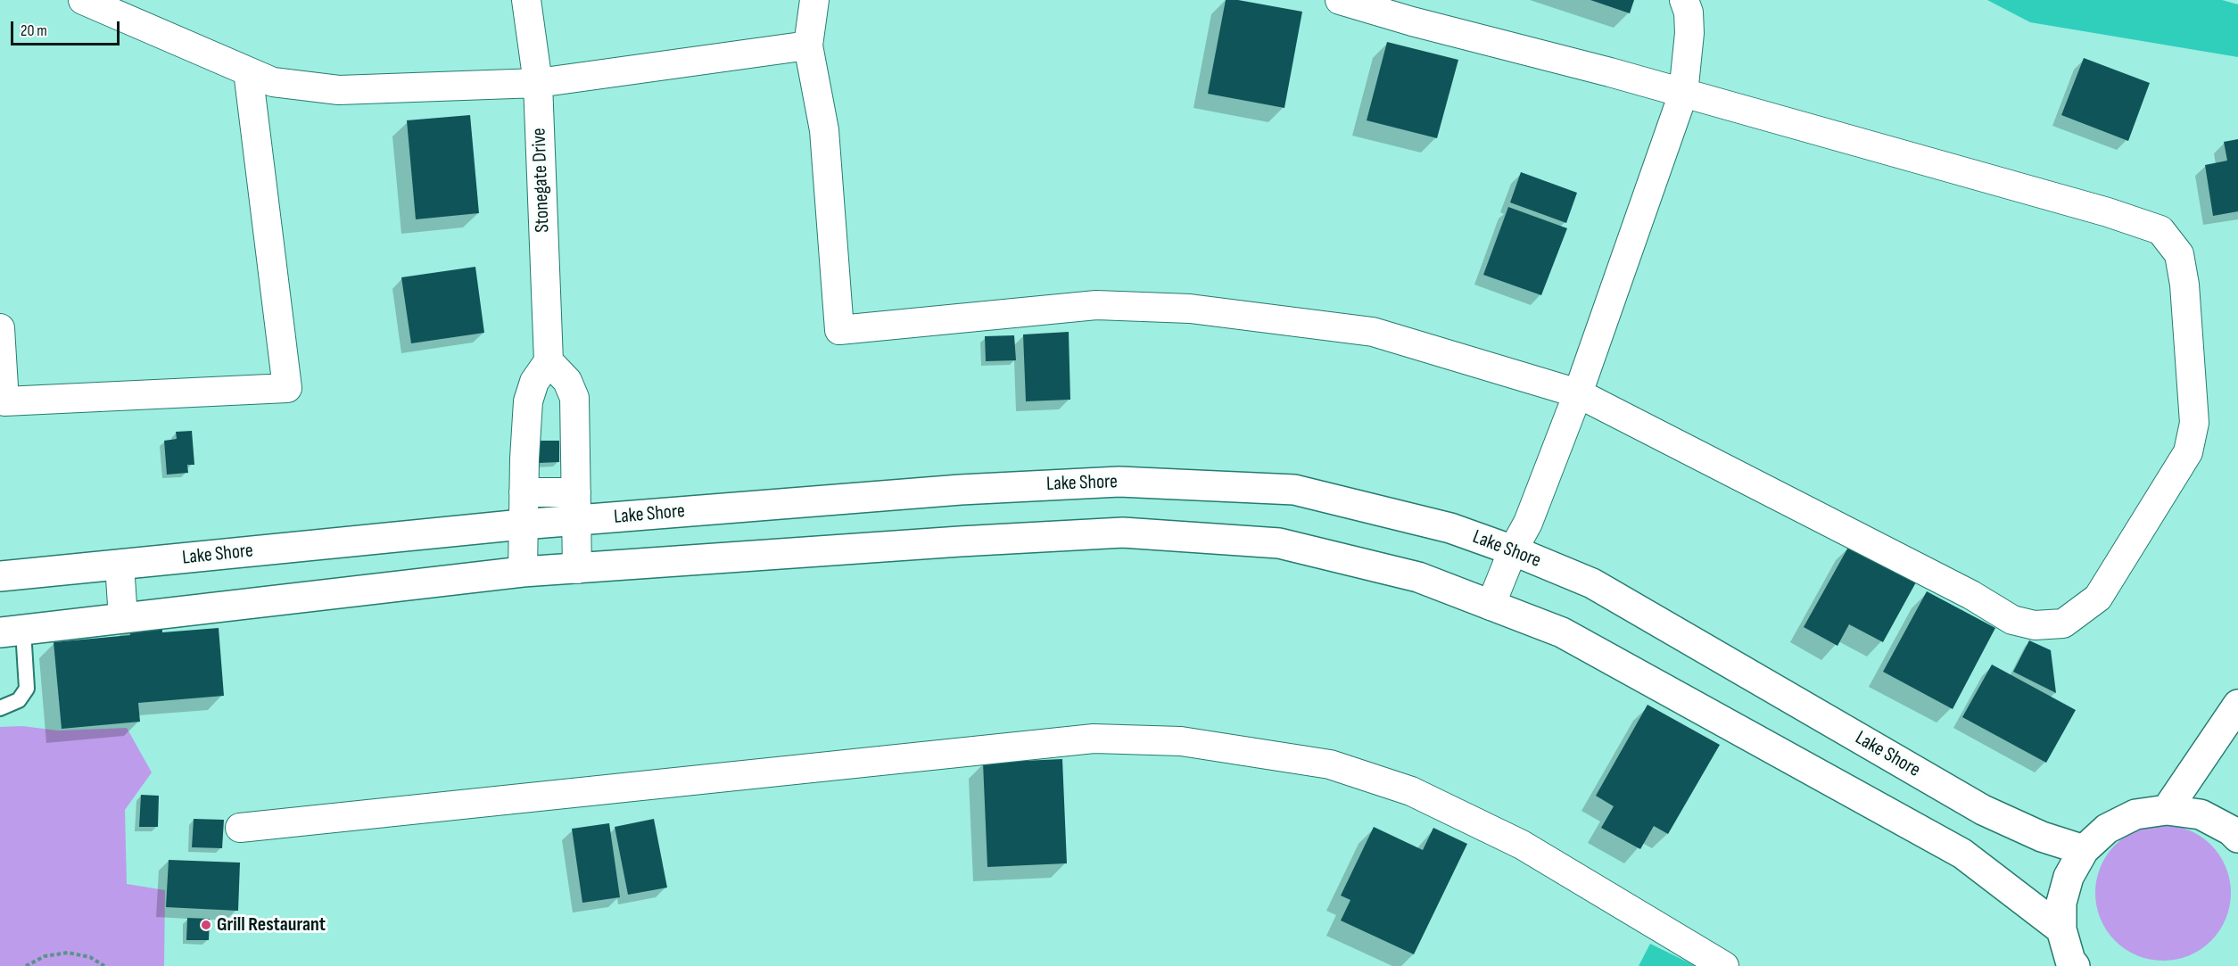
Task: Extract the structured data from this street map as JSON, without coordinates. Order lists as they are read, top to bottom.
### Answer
{
  "streets": {
    "street": ["Stonegate Drive", "Lake Shore"]
  },
  "places": ["Grill Restaurant"],
  "scale_bar": "20 m"
}
